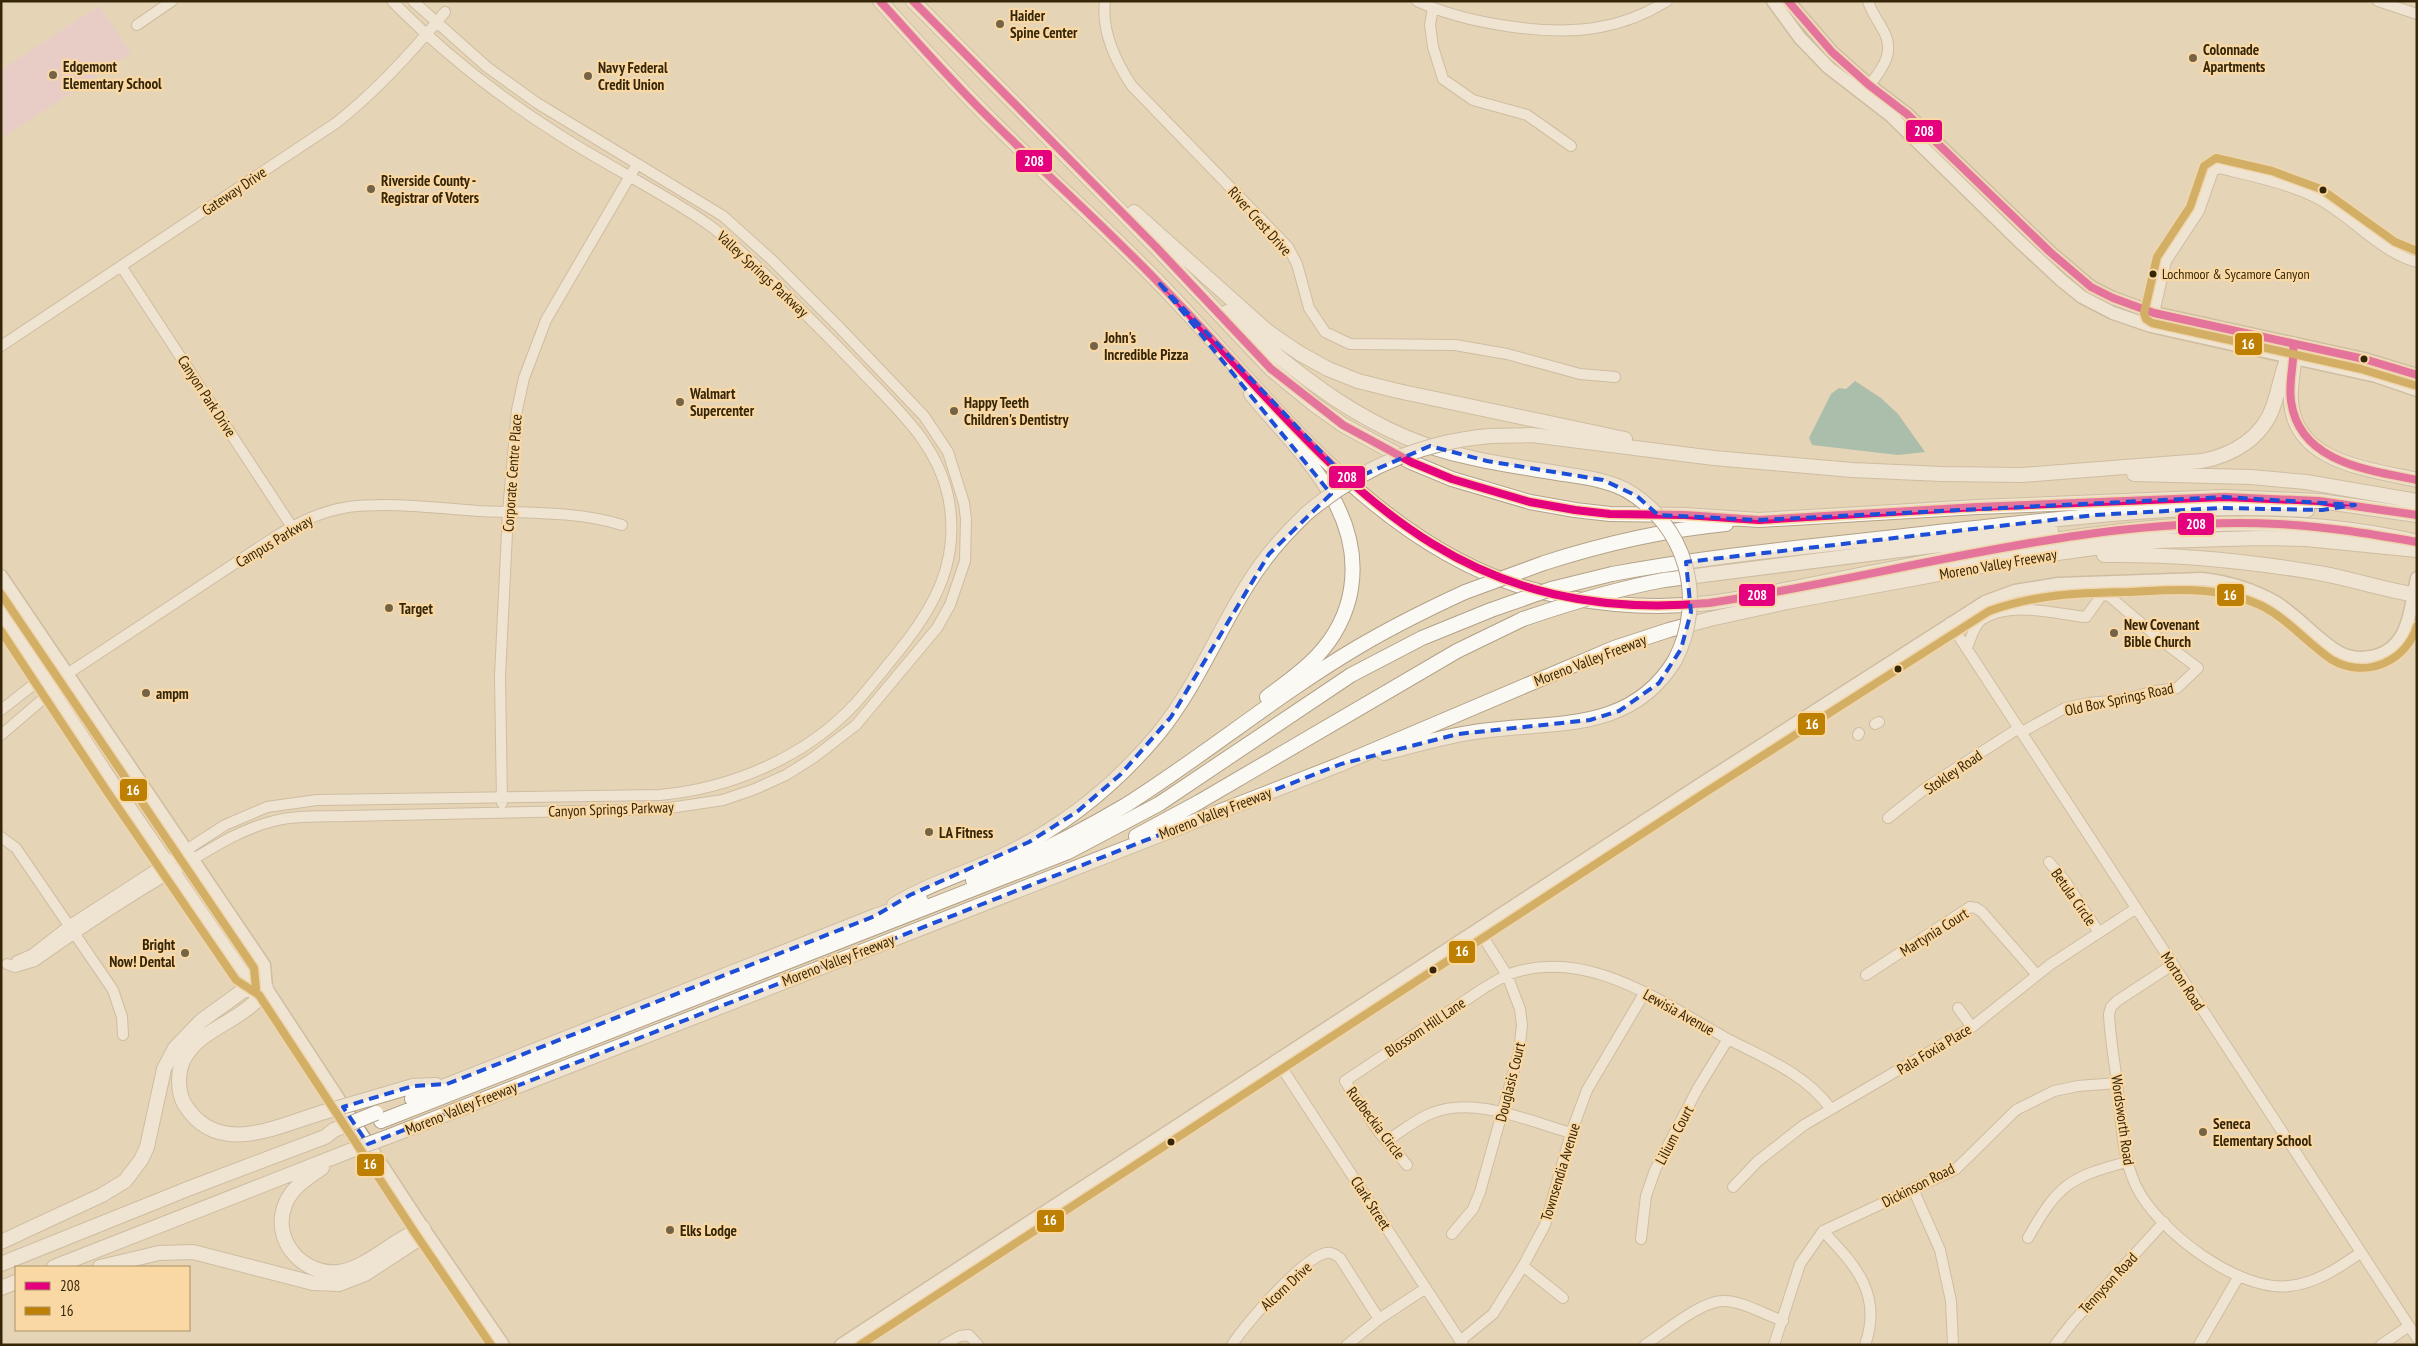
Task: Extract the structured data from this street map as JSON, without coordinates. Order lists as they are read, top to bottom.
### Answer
{
  "streets": {
    "highway": ["Moreno Valley Freeway"],
    "street": [
      "Gateway Drive",
      "River Crest Drive",
      "Valley Springs Parkway",
      "Canyon Park Drive",
      "Corporate Centre Place",
      "Campus Parkway",
      "Old Box Springs Road",
      "Stokley Road",
      "Canyon Springs Parkway",
      "Betula Circle",
      "Martynia Court",
      "Morton Road",
      "Lewisia Avenue",
      "Blossom Hill Lane",
      "Pala Foxia Place",
      "Douglasis Court",
      "Wordsworth Road",
      "Rudbeckia Circle",
      "Lilium Court",
      "Townsendia Avenue",
      "Dickinson Road",
      "Clark Street",
      "Tennyson Road",
      "Alcorn Drive"
    ]
  },
  "crossings": [
    ["Gateway Drive", "Valley Springs Parkway"],
    ["Gateway Drive", "Canyon Park Drive"],
    ["Valley Springs Parkway", "Corporate Centre Place"],
    ["Valley Springs Parkway", "Canyon Springs Parkway"],
    ["Canyon Park Drive", "Campus Parkway"],
    ["Corporate Centre Place", "Campus Parkway"],
    ["Corporate Centre Place", "Canyon Springs Parkway"],
    ["Old Box Springs Road", "Stokley Road"],
    ["Old Box Springs Road", "Morton Road"],
    ["Stokley Road", "Morton Road"],
    ["Betula Circle", "Pala Foxia Place"],
    ["Martynia Court", "Pala Foxia Place"],
    ["Morton Road", "Pala Foxia Place"],
    ["Morton Road", "Wordsworth Road"],
    ["Lewisia Avenue", "Blossom Hill Lane"],
    ["Lewisia Avenue", "Pala Foxia Place"],
    ["Lewisia Avenue", "Douglasis Court"],
    ["Lewisia Avenue", "Lilium Court"],
    ["Lewisia Avenue", "Townsendia Avenue"],
    ["Blossom Hill Lane", "Douglasis Court"],
    ["Blossom Hill Lane", "Rudbeckia Circle"],
    ["Wordsworth Road", "Dickinson Road"],
    ["Wordsworth Road", "Tennyson Road"],
    ["Townsendia Avenue", "Clark Street"]
  ],
  "places": [
    "Haider Spine Center",
    "Colonnade Apartments",
    "Edgemont Elementary School",
    "Navy Federal Credit Union",
    "Riverside County - Registrar of Voters",
    "Lochmoor & Sycamore Canyon",
    "John's Incredible Pizza",
    "Walmart Supercenter",
    "Happy Teeth Children's Dentistry",
    "Target",
    "New Covenant Bible Church",
    "ampm",
    "LA Fitness",
    "Bright Now! Dental",
    "Seneca Elementary School",
    "Elks Lodge"
  ],
  "lines": ["transit line 208", "transit line 16"],
  "legend": ["208", "16"]
}
